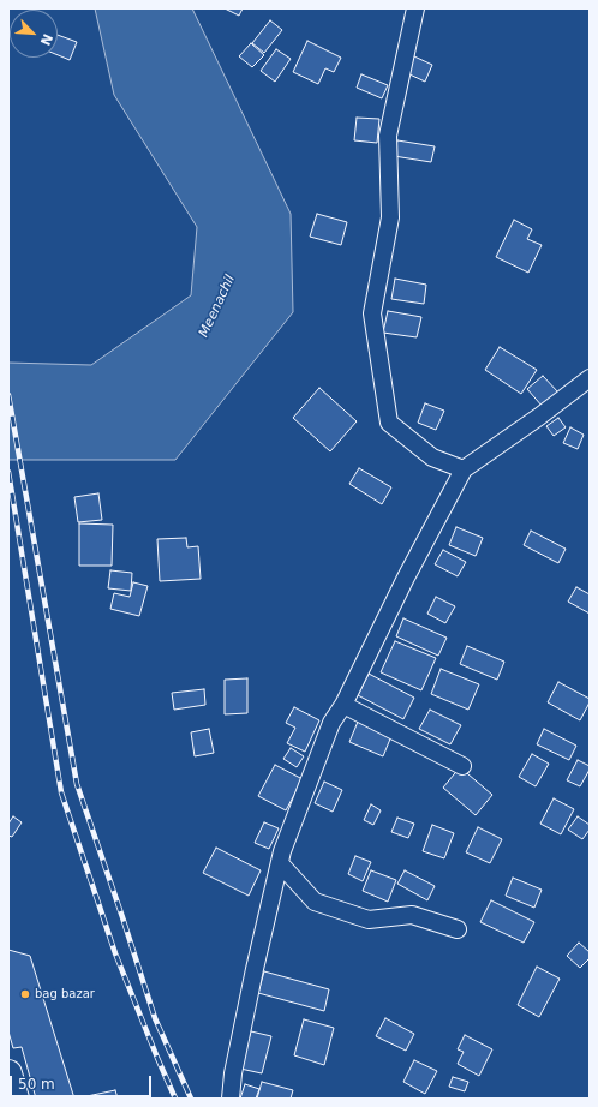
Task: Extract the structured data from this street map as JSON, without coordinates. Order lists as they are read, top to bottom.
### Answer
{
  "water": ["Meenachil"],
  "places": ["bag bazar"],
  "scale_bar": "50 m",
  "north": "bottom right"
}
